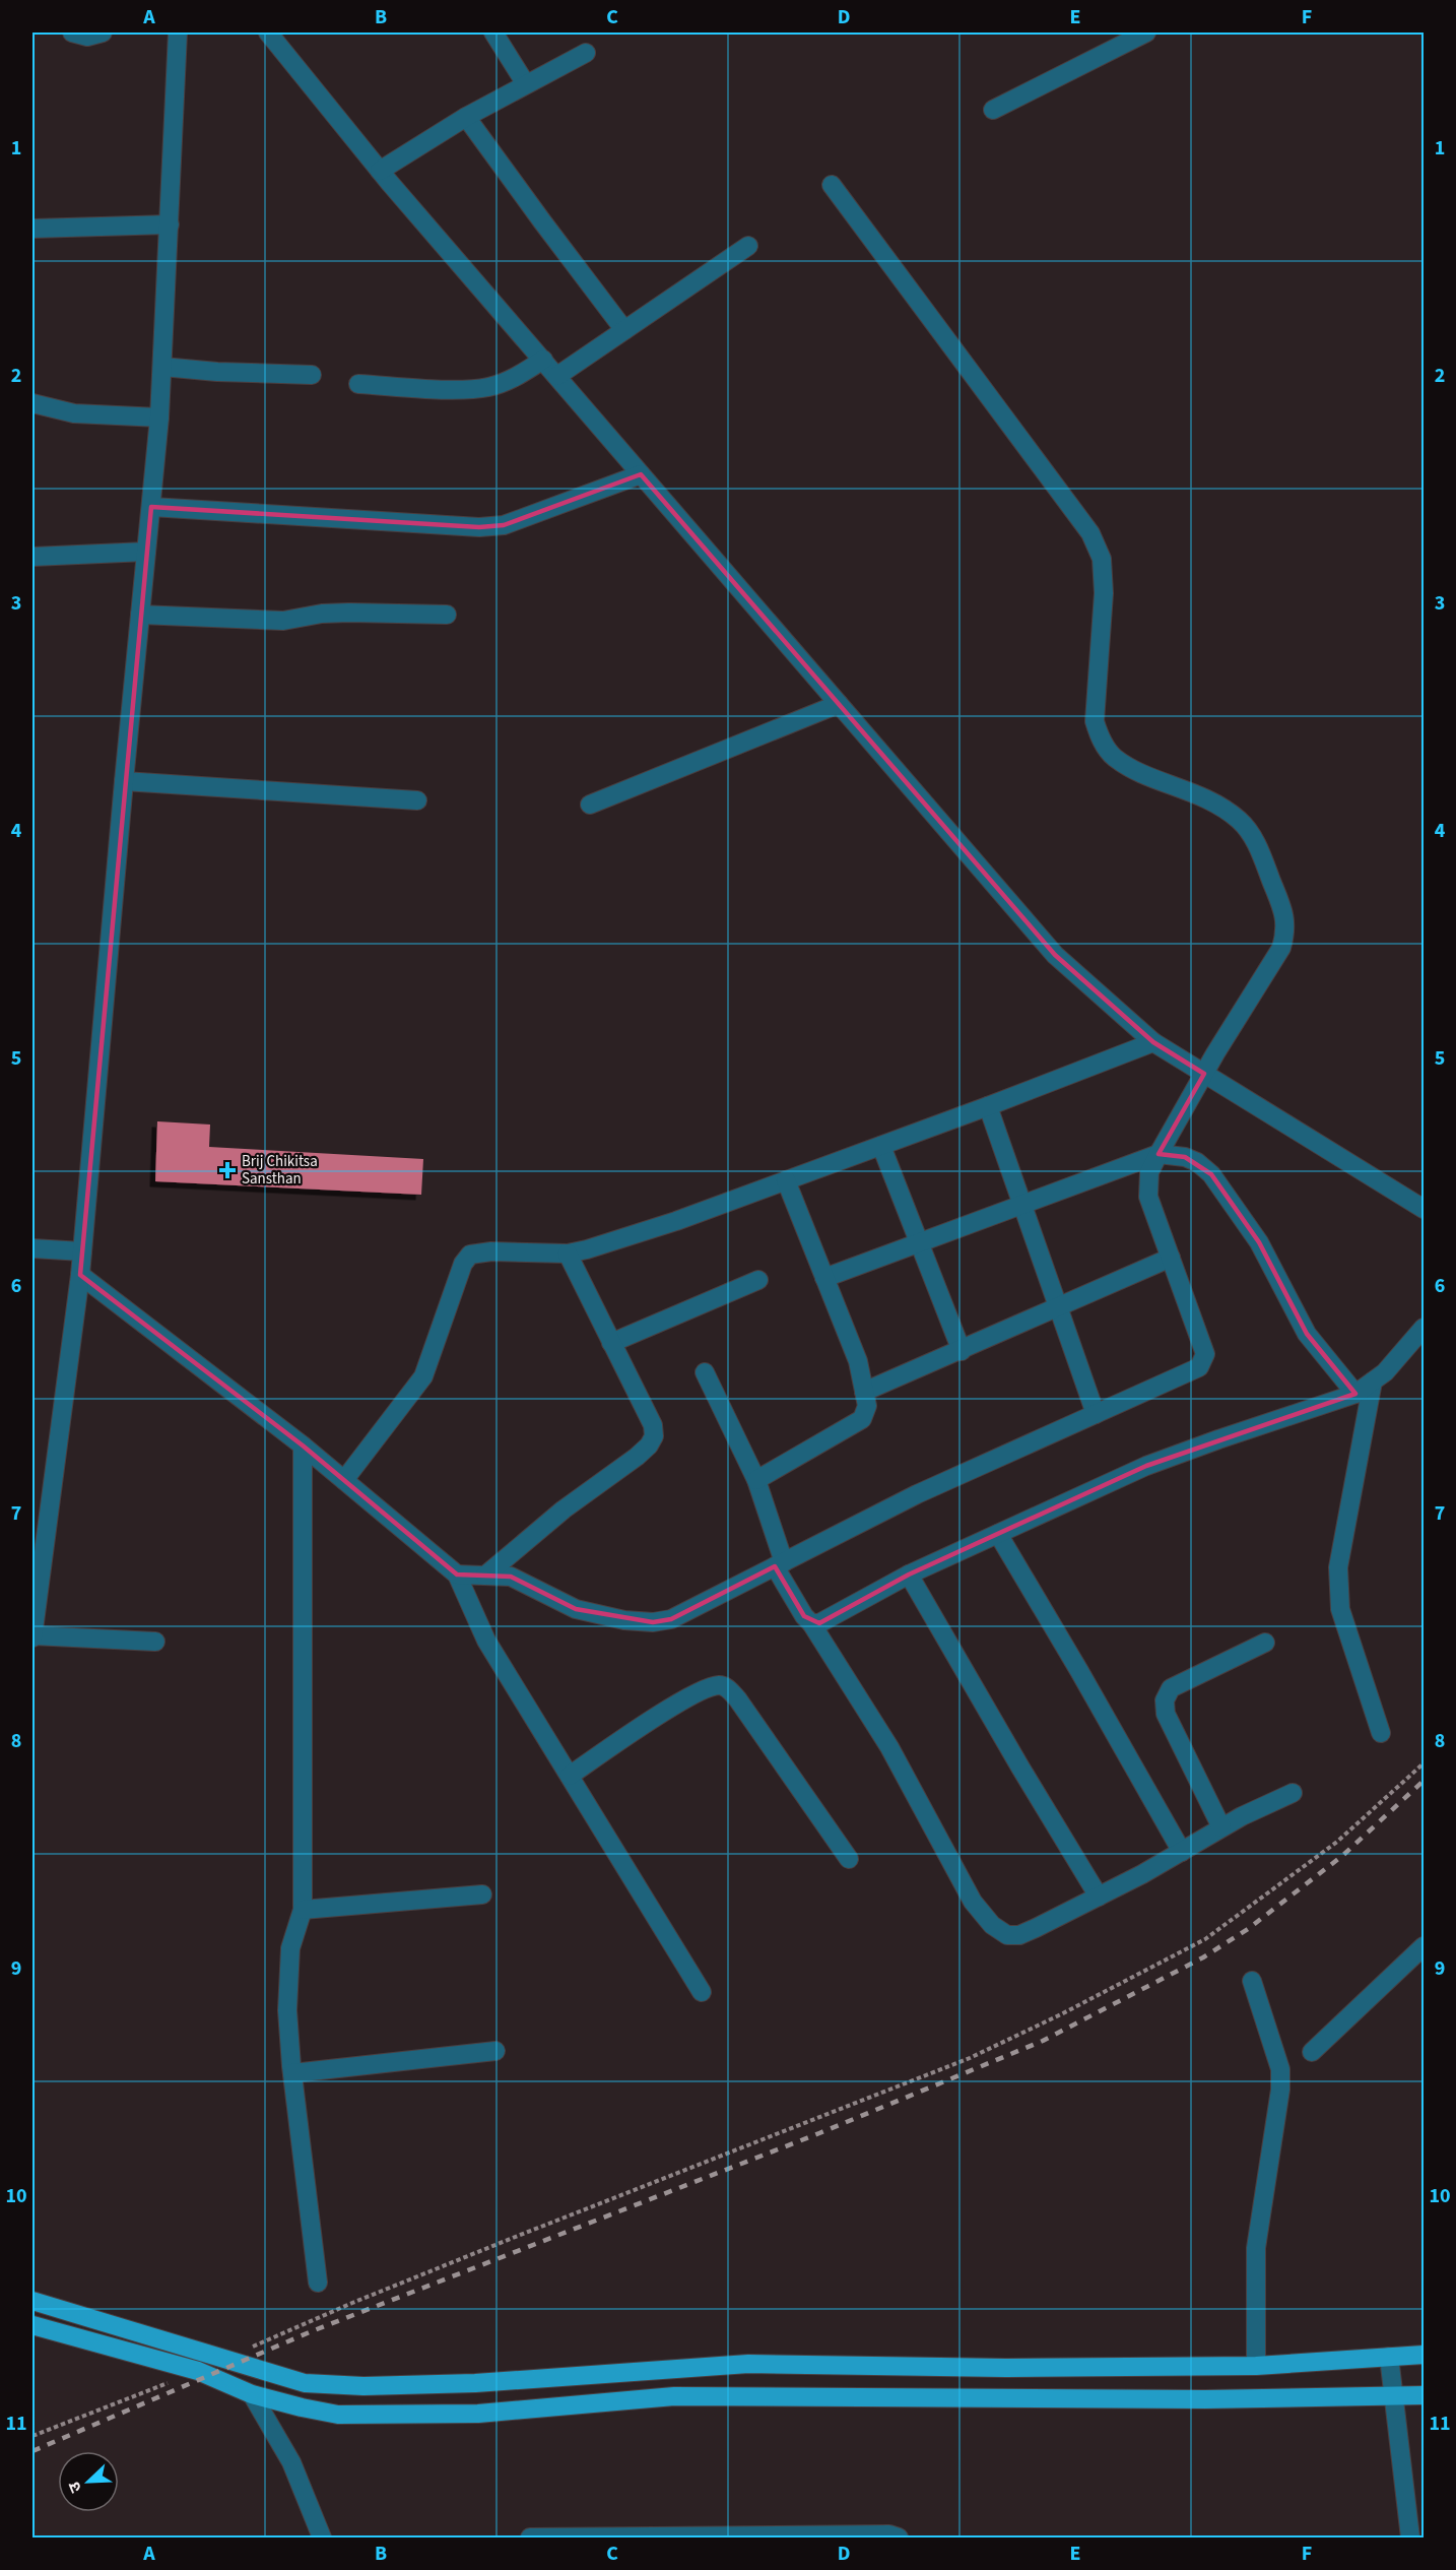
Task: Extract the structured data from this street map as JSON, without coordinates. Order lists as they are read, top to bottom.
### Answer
{
  "places": {
    "health": ["Brij Chikitsa Sansthan"]
  },
  "north": "bottom left",
  "grid": {
    "columns": [
      "A",
      "B",
      "C",
      "D",
      "E",
      "F"
    ],
    "rows": [
      "1",
      "2",
      "3",
      "4",
      "5",
      "6",
      "7",
      "8",
      "9",
      "10",
      "11"
    ]
  }
}
